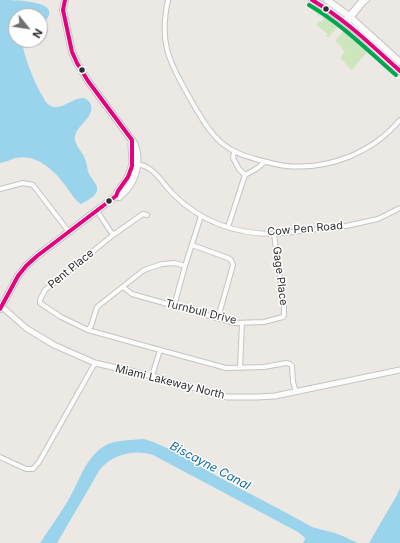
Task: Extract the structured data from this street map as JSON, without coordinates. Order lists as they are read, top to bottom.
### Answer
{
  "streets": {
    "street": [
      "Cow Pen Road",
      "Pent Place",
      "Gage Place",
      "Turnbull Drive",
      "Miami Lakeway North"
    ]
  },
  "crossings": [
    ["Cow Pen Road", "Gage Place"],
    ["Gage Place", "Turnbull Drive"]
  ],
  "water": ["Biscayne Canal"],
  "north": "bottom right"
}
